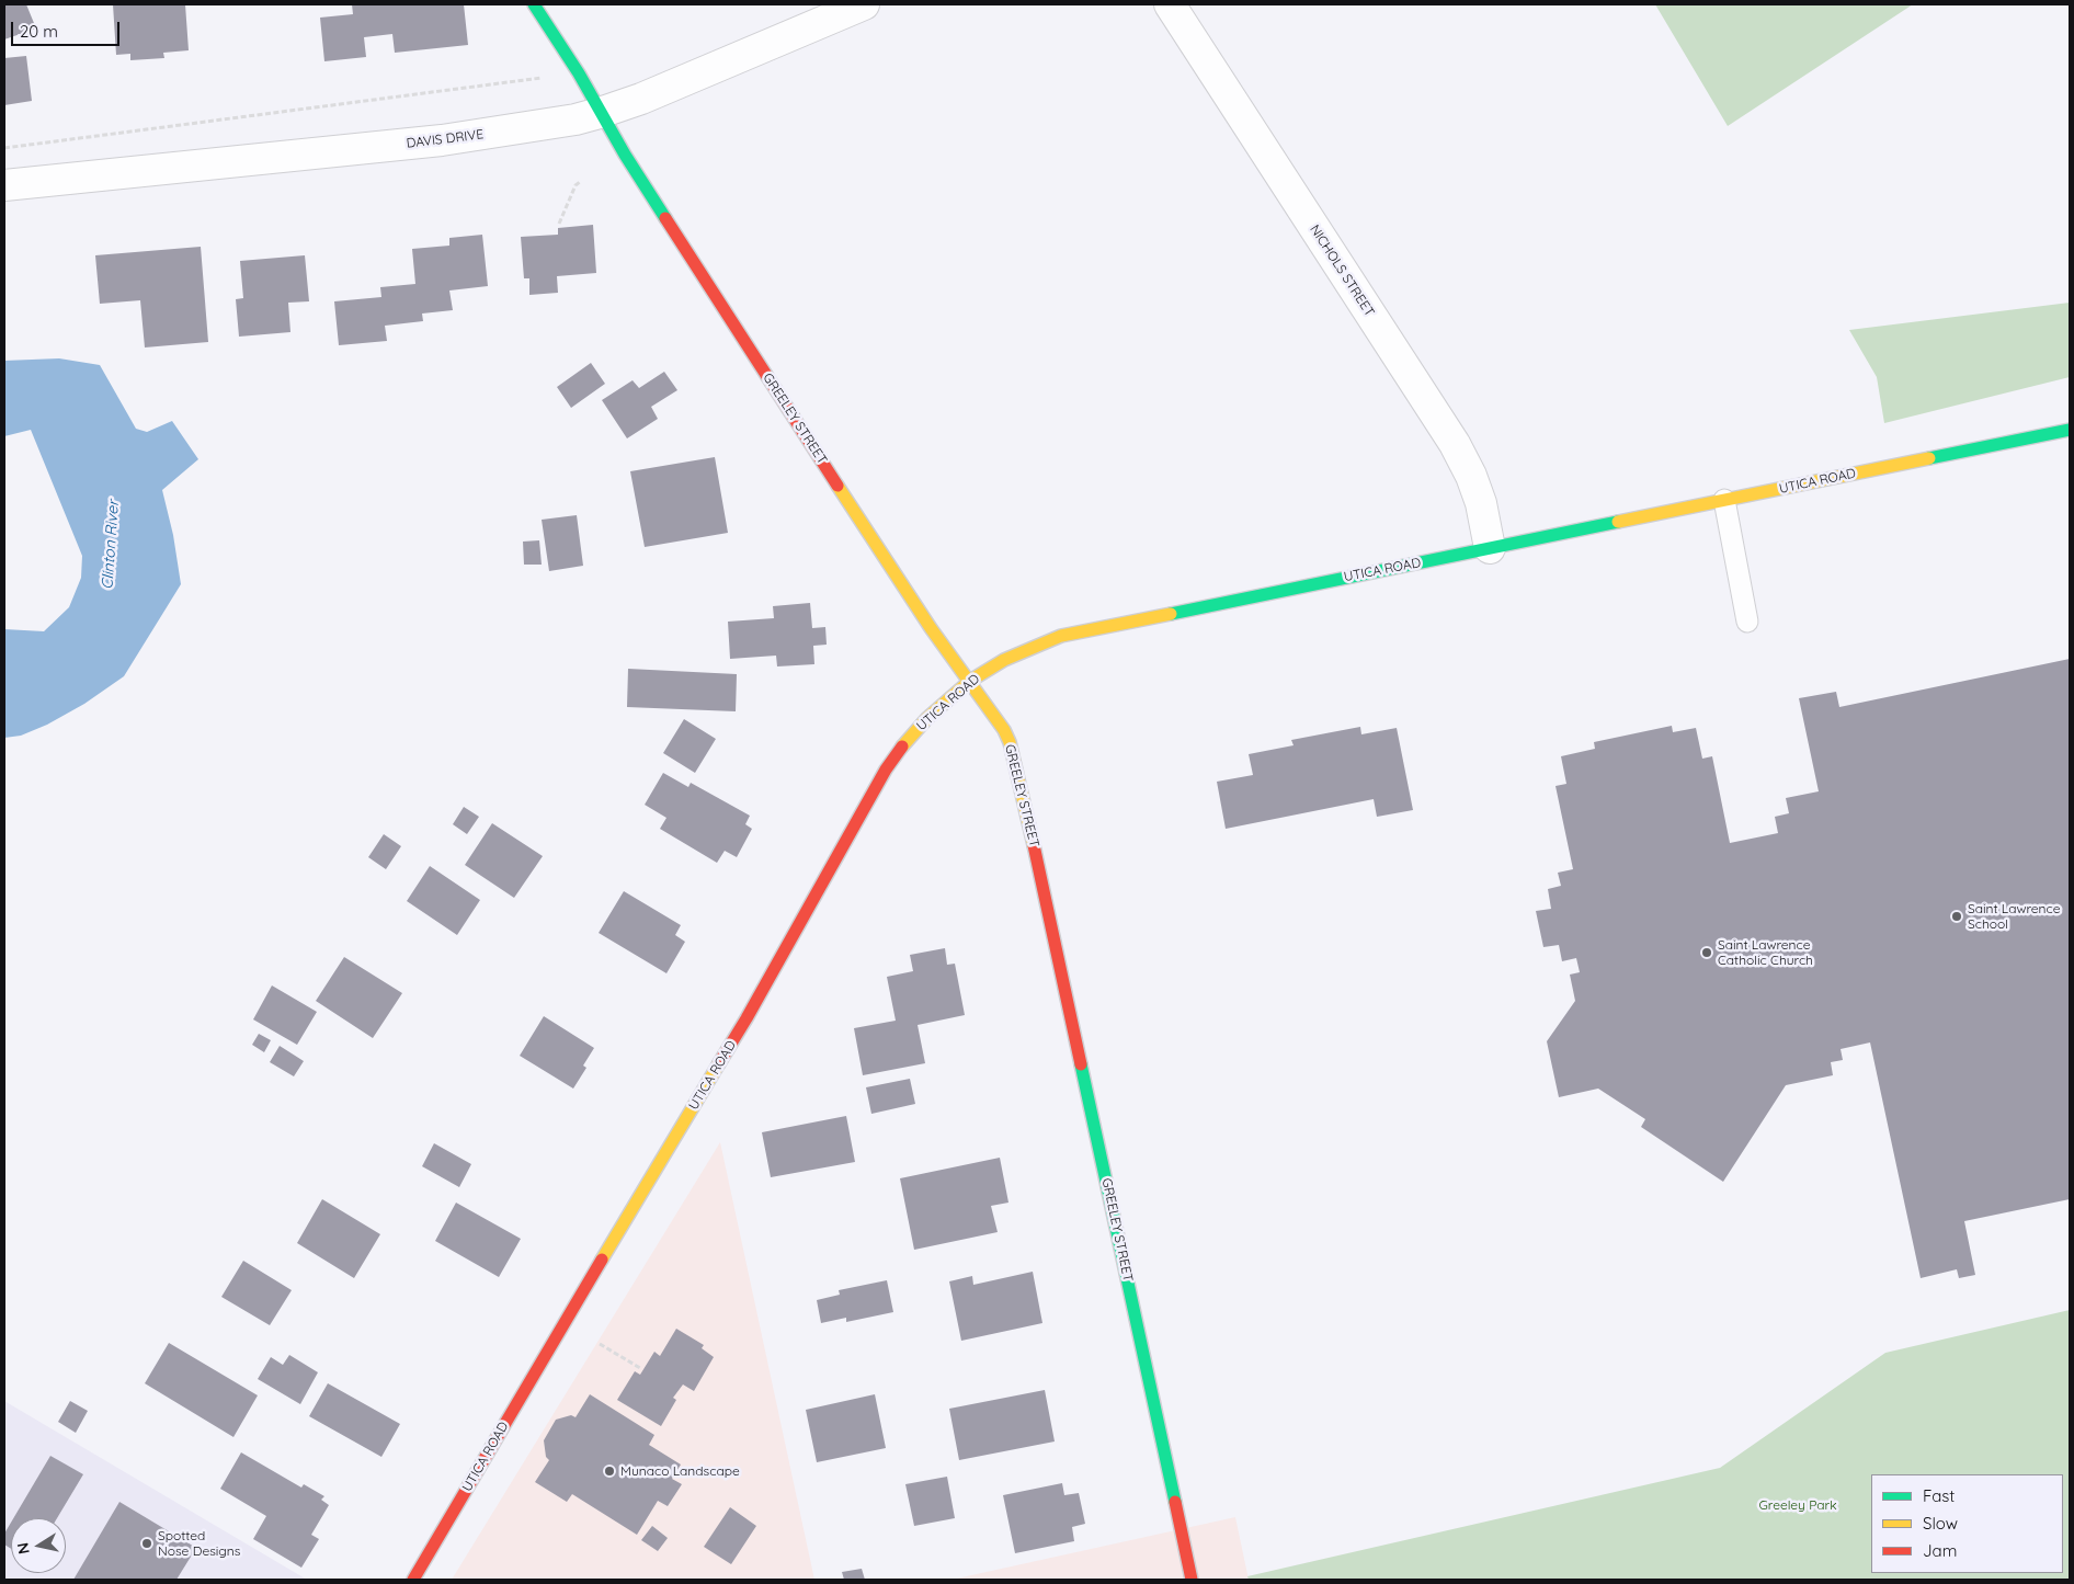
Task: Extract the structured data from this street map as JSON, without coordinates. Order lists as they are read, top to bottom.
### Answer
{
  "streets": {
    "street": [
      "DAVIS DRIVE",
      "NICHOLS STREET",
      "GREELEY STREET",
      "UTICA ROAD"
    ]
  },
  "crossings": [
    ["DAVIS DRIVE", "GREELEY STREET"],
    ["NICHOLS STREET", "UTICA ROAD"],
    ["GREELEY STREET", "UTICA ROAD"]
  ],
  "water": ["Clinton River"],
  "parks": ["Greeley Park"],
  "places": [
    "Saint Lawrence School",
    "Saint Lawrence Catholic Church",
    "Munaco Landscape",
    "Spotted Nose Designs"
  ],
  "legend": ["Fast", "Slow", "Jam"],
  "scale_bar": "20 m",
  "north": "left"
}
